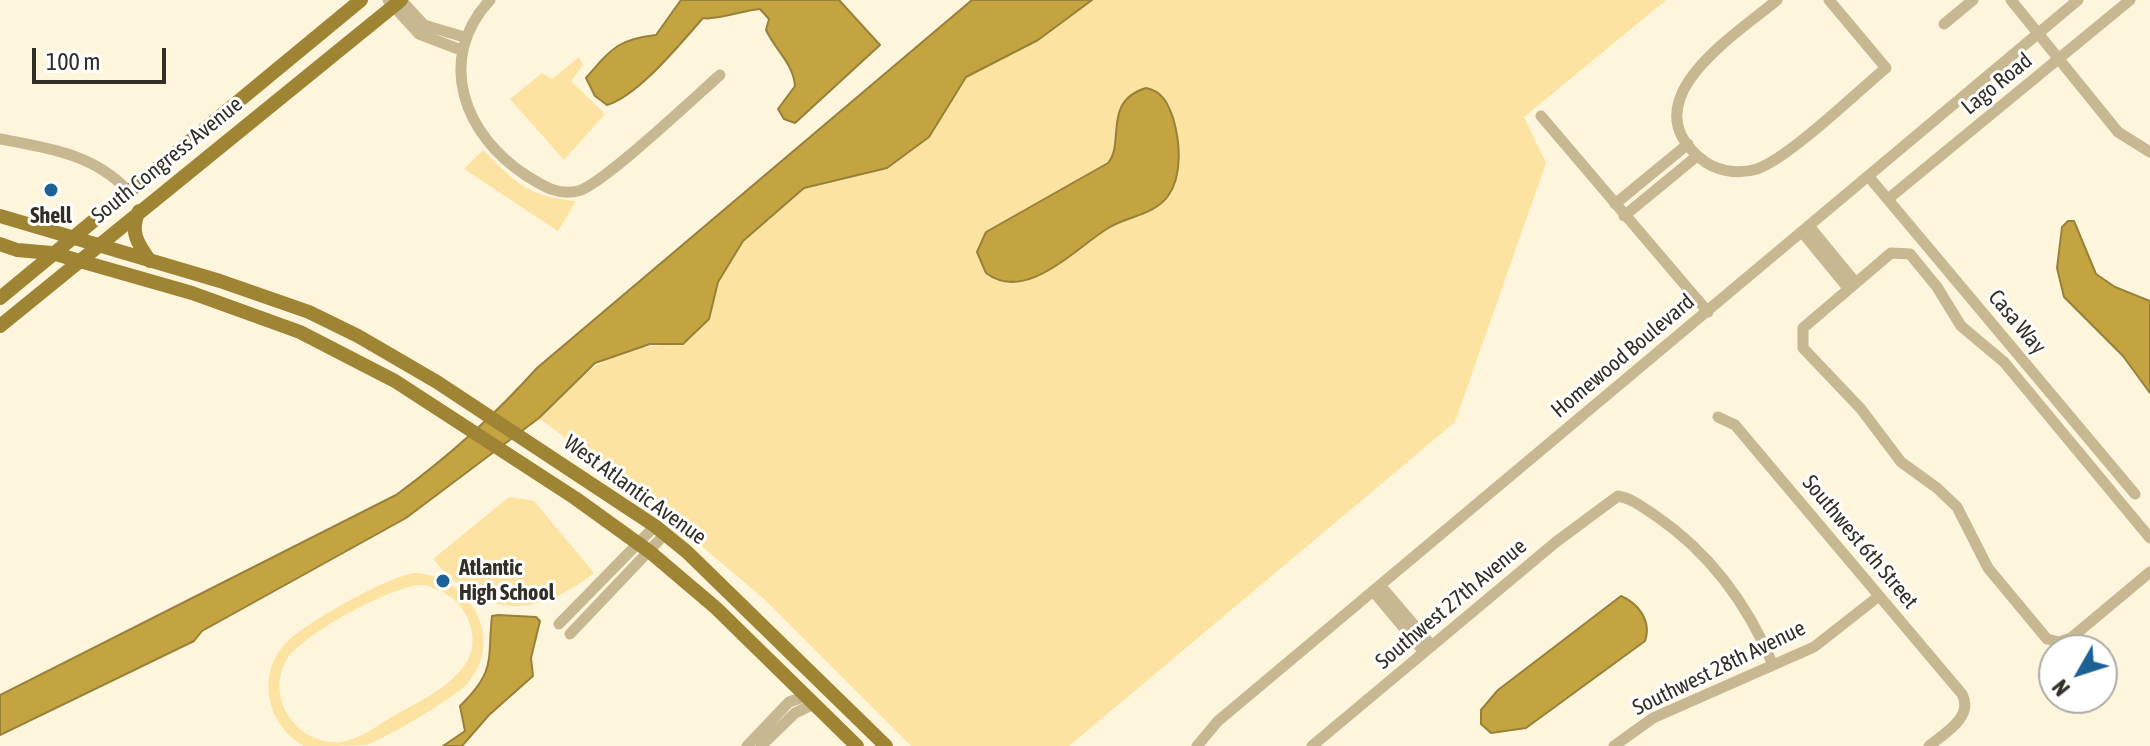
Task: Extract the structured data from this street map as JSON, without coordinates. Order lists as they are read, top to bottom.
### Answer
{
  "streets": {
    "main road": ["South Congress Avenue", "West Atlantic Avenue"],
    "street": [
      "Lago Road",
      "Casa Way",
      "Homewood Boulevard",
      "Southwest 6th Street",
      "Southwest 27th Avenue",
      "Southwest 28th Avenue"
    ]
  },
  "crossings": [
    ["Lago Road", "Casa Way"],
    ["South Congress Avenue", "West Atlantic Avenue"],
    ["Casa Way", "Homewood Boulevard"],
    ["Southwest 6th Street", "Southwest 28th Avenue"],
    ["Southwest 27th Avenue", "Southwest 28th Avenue"]
  ],
  "places": ["Shell", "Atlantic High School"],
  "scale_bar": "100 m",
  "north": "bottom left"
}
